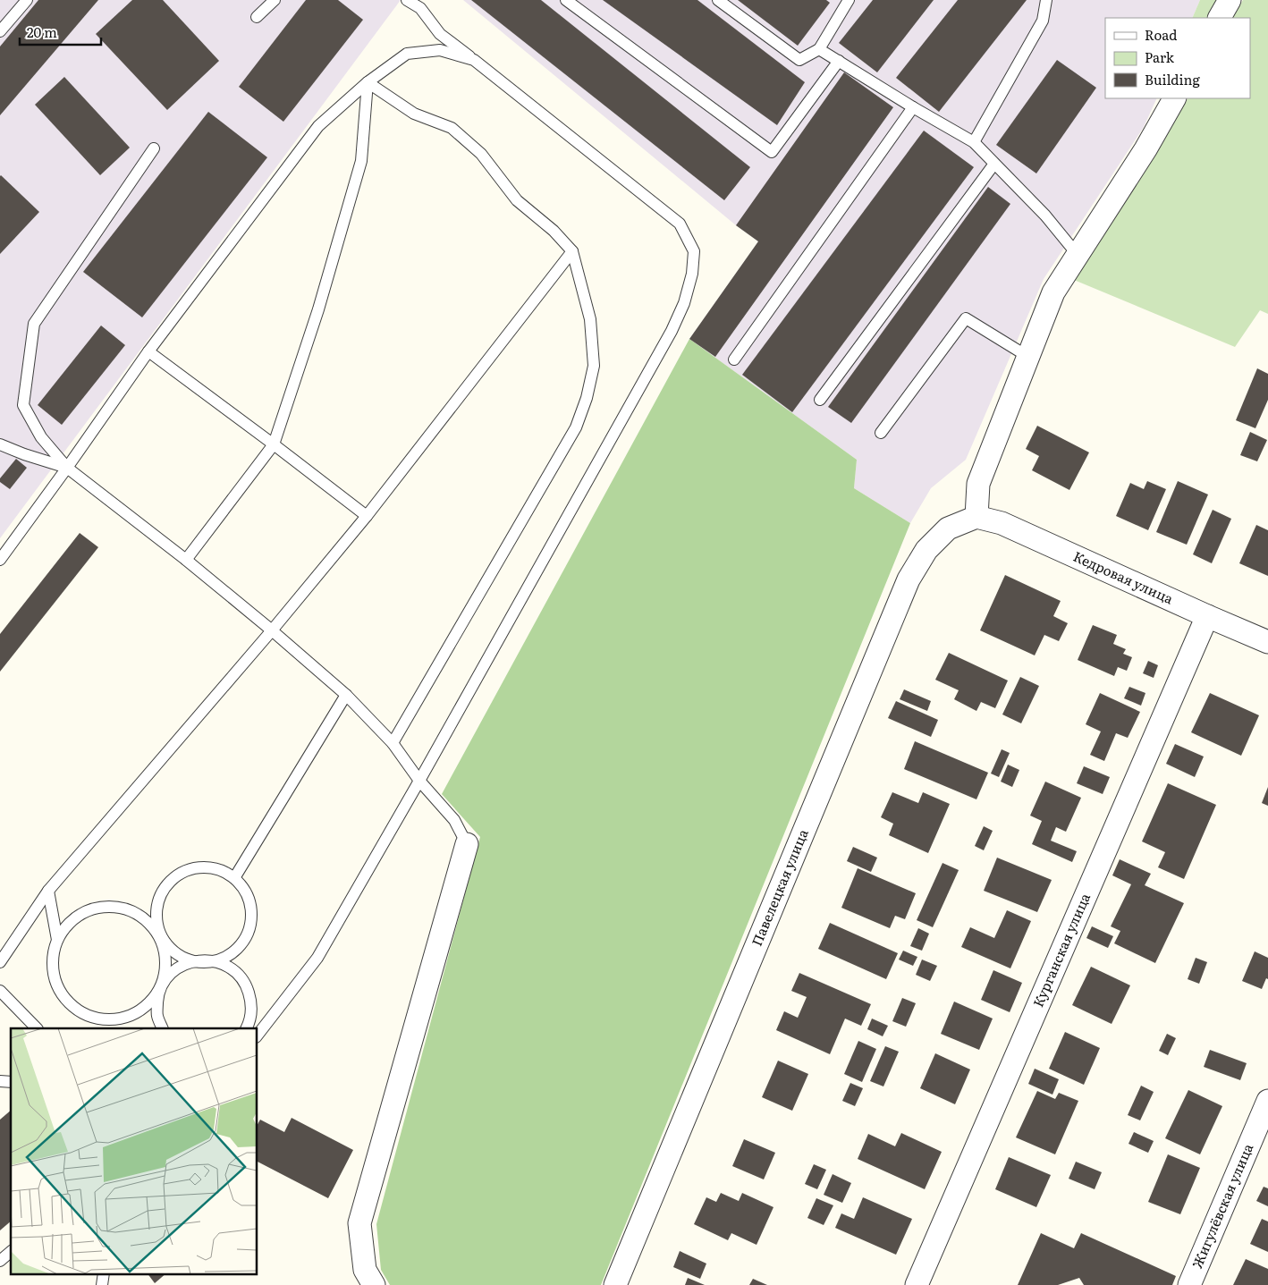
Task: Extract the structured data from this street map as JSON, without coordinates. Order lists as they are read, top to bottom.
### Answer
{
  "streets": {
    "street": [
      "Кедровая улица",
      "Павелецкая улица",
      "Курганская улица",
      "Жигулёвская улица"
    ]
  },
  "crossings": [
    ["Кедровая улица", "Павелецкая улица"],
    ["Кедровая улица", "Курганская улица"]
  ],
  "legend": ["Road", "Park", "Building"],
  "scale_bar": "20 m"
}
